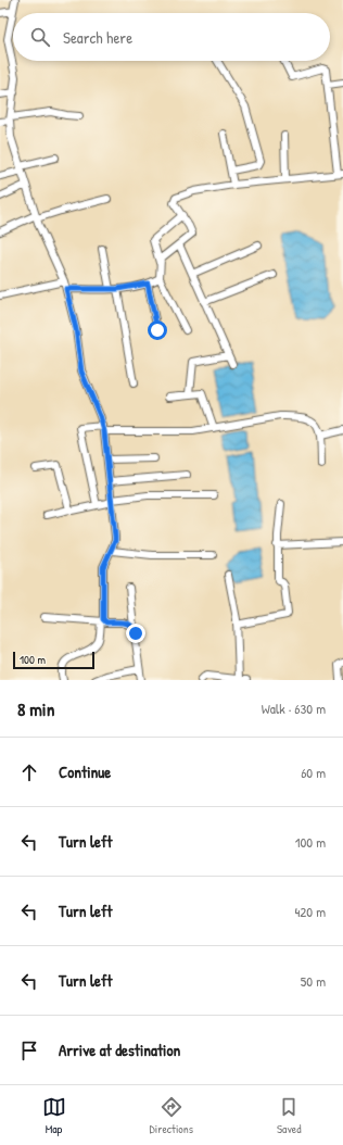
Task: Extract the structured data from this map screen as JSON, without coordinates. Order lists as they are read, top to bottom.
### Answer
{
  "scale_bar": "100 m",
  "page": {
    "search": "Search here",
    "scale": "100 m",
    "heading": ["8 min", "Walk · 630 m"],
    "list": [
      ["Continue", "60 m"],
      ["Turn left", "100 m"],
      ["Turn left", "420 m"],
      ["Turn left", "50 m"],
      "Arrive at destination"
    ],
    "nav": ["Map", "Directions", "Saved"]
  }
}
